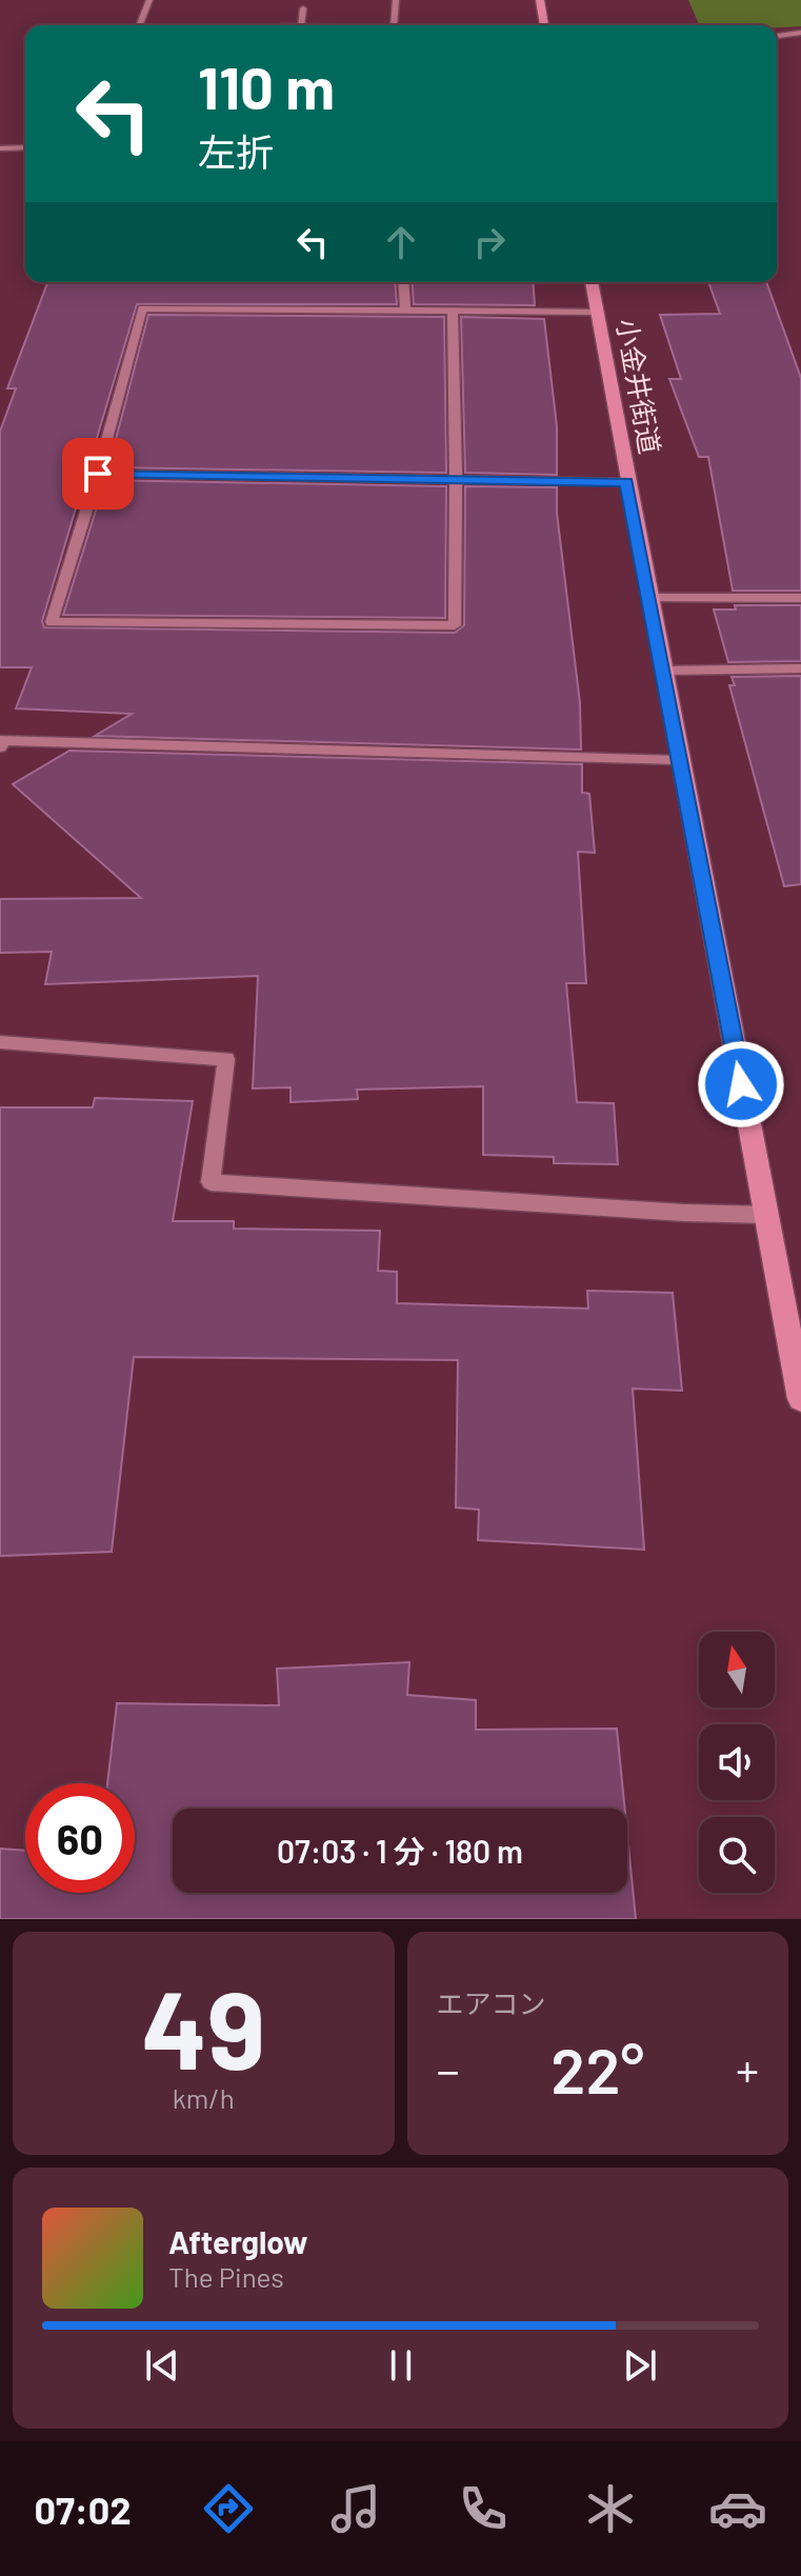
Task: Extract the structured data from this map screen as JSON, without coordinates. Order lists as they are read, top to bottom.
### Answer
{
  "streets": {
    "main road": ["小金井街道"]
  },
  "north": "top",
  "page": {
    "turn": ["110 m", "左折"],
    "limit": "60",
    "trip": "07:03 · 1 分 · 180 m",
    "tile": [
      ["49", "km/h"],
      "エアコン"
    ],
    "heat": ["−", "22°", "+"],
    "song": ["Afterglow", "The Pines"],
    "tabs": "07:02"
  }
}
